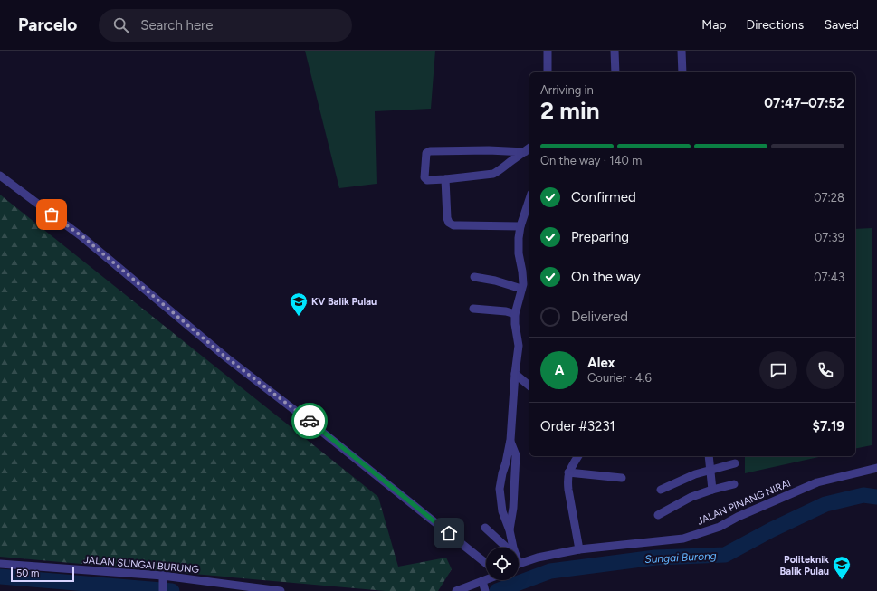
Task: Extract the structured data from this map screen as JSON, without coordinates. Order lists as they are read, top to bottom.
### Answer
{
  "streets": {
    "street": ["JALAN PINANG NIRAI", "JALAN SUNGAI BURUNG"]
  },
  "water": ["Sungai Burong"],
  "places": {
    "school or university": ["KV Balik Pulau", "Politeknik Balik Pulau"]
  },
  "scale_bar": "50 m",
  "page": {
    "header": "Parcelo",
    "search": "Search here",
    "nav": ["Map", "Directions", "Saved"],
    "heading": ["2 min", "Arriving in", "07:47–07:52"],
    "panel": [
      "Alex",
      "Courier · 4.6",
      "Order #3231",
      "$7.19"
    ],
    "bar": "On the way · 140 m",
    "list": [
      ["Confirmed", "07:28"],
      ["Preparing", "07:39"],
      ["On the way", "07:43"],
      "Delivered"
    ],
    "round": "A",
    "scale": "50 m"
  }
}
